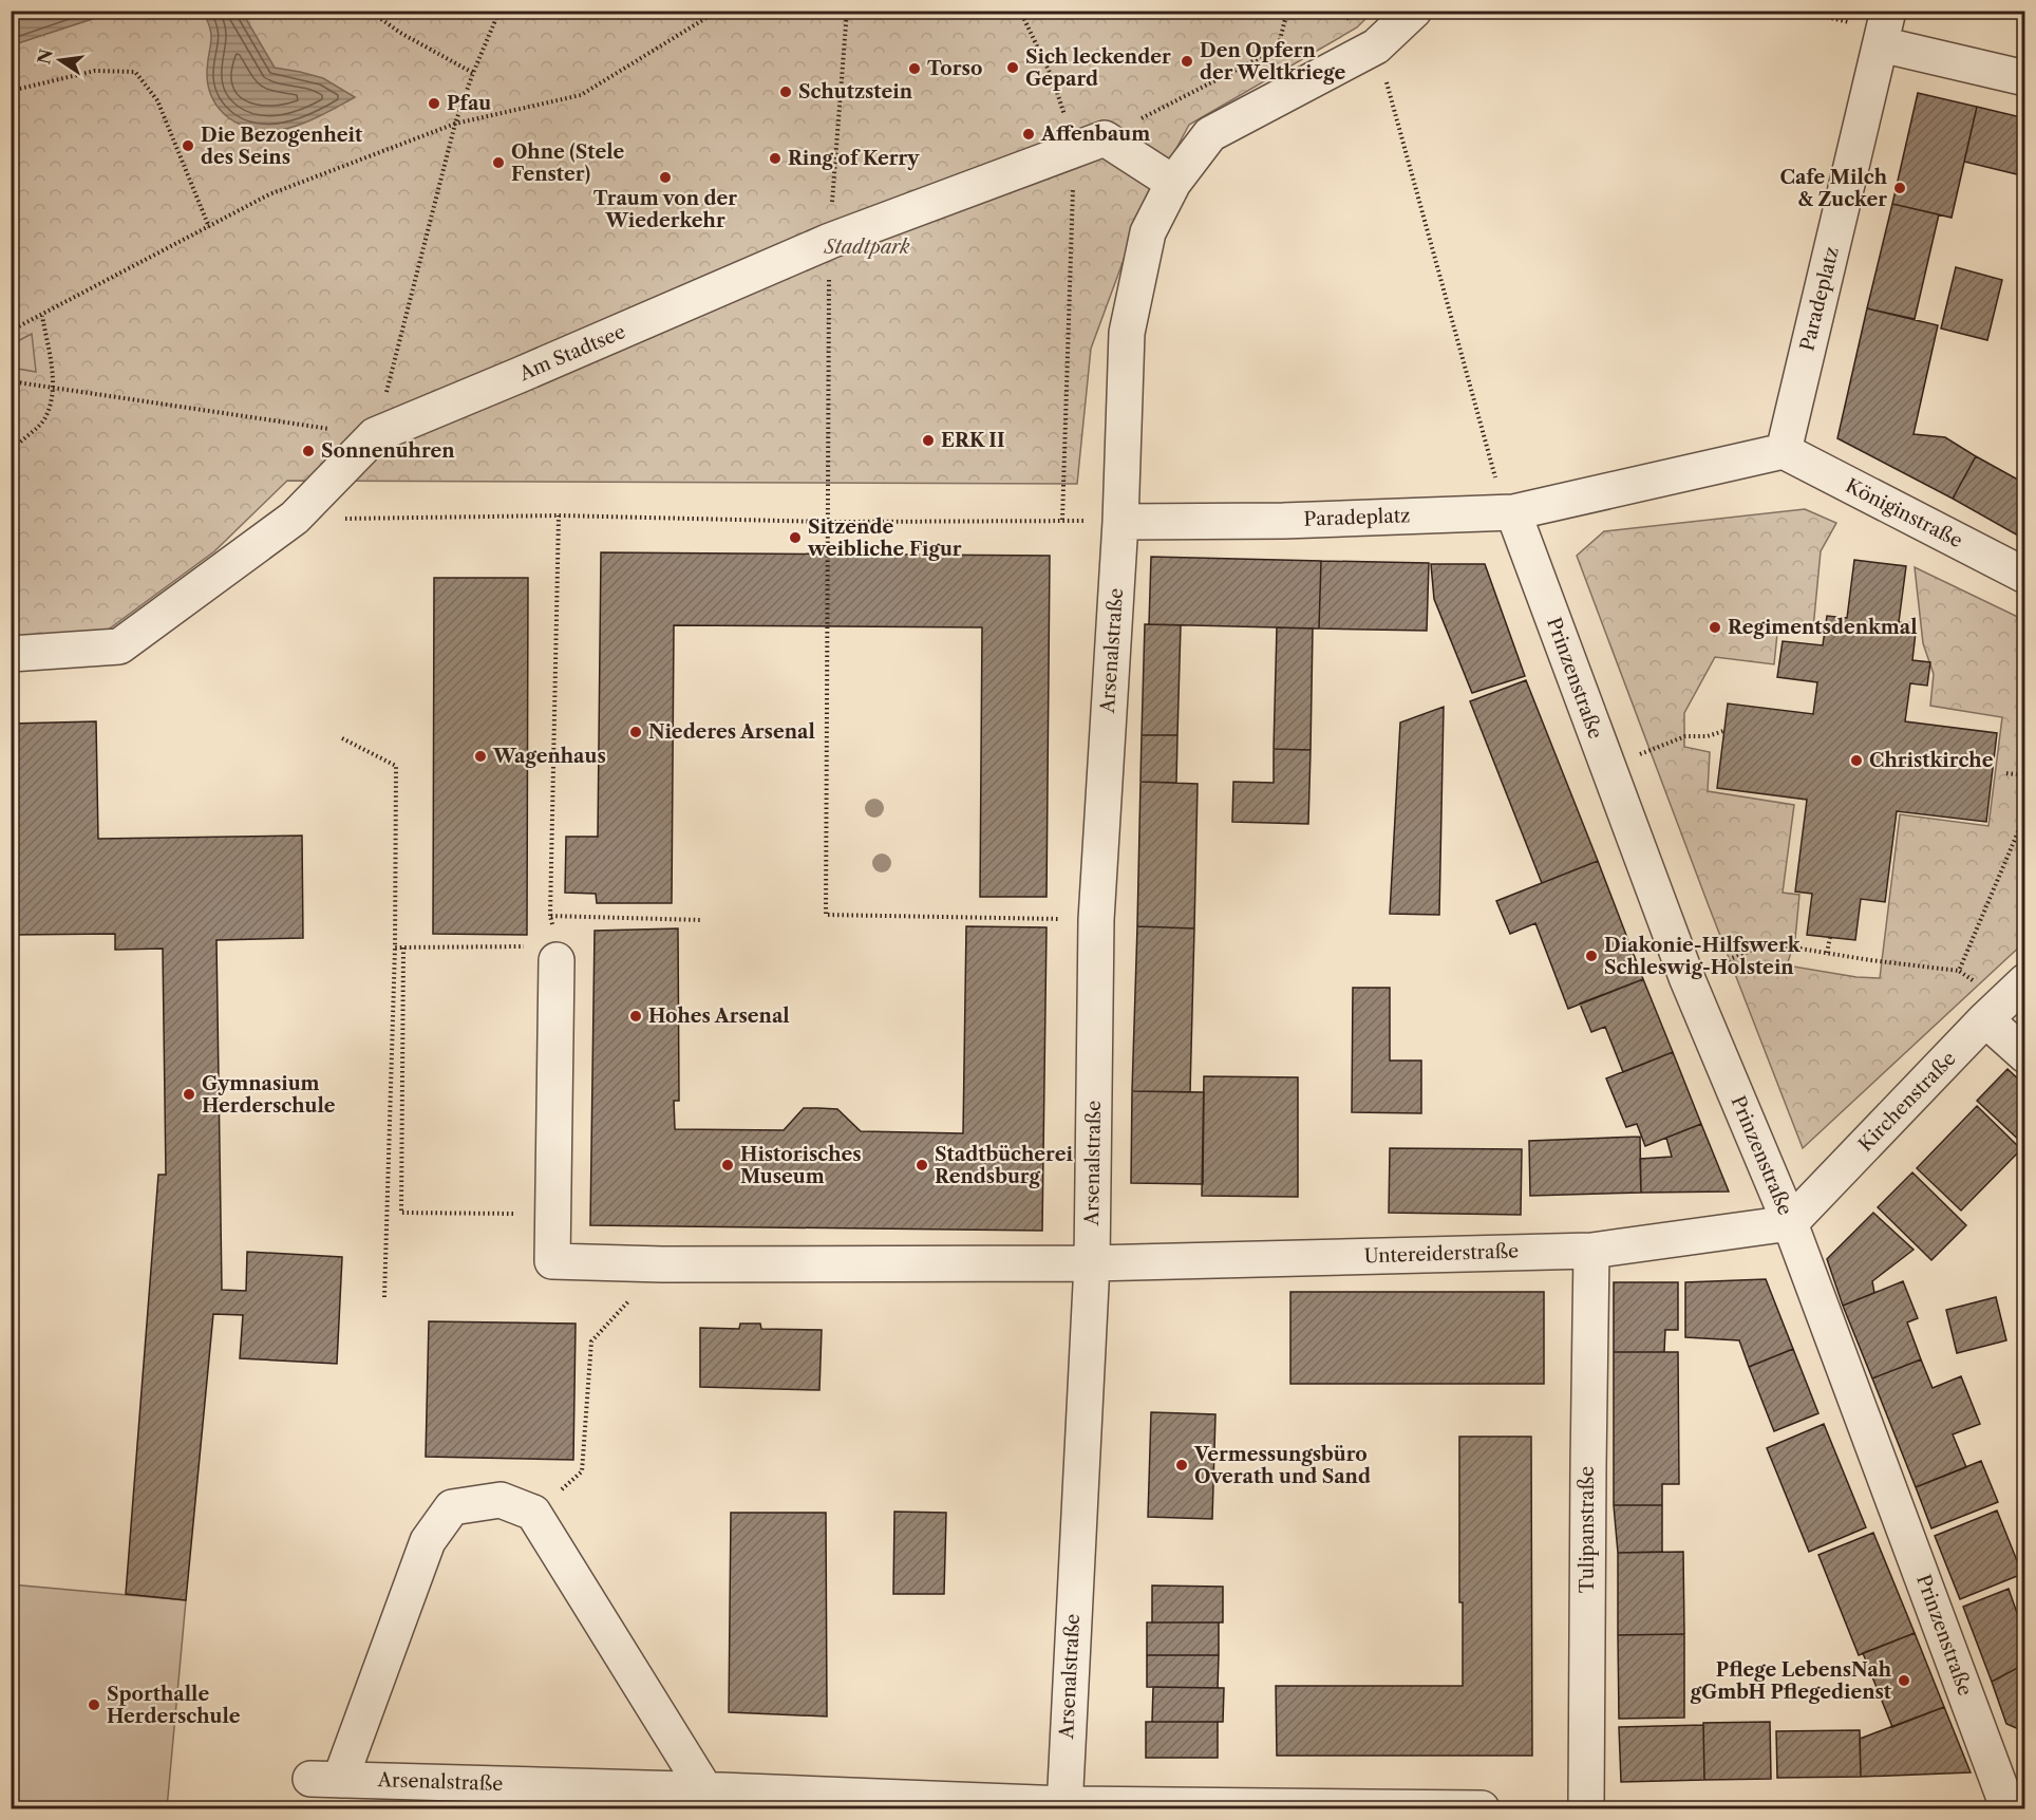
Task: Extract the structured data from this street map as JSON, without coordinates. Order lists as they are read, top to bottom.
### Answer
{
  "streets": {
    "street": [
      "Paradeplatz",
      "Am Stadtsee",
      "Königinstraße",
      "Arsenalstraße",
      "Prinzenstraße",
      "Kirchenstraße",
      "Untereiderstraße",
      "Tulipanstraße"
    ]
  },
  "crossings": [
    ["Paradeplatz", "Königinstraße"],
    ["Paradeplatz", "Arsenalstraße"],
    ["Paradeplatz", "Prinzenstraße"],
    ["Arsenalstraße", "Untereiderstraße"],
    ["Prinzenstraße", "Kirchenstraße"],
    ["Prinzenstraße", "Untereiderstraße"],
    ["Kirchenstraße", "Untereiderstraße"],
    ["Untereiderstraße", "Tulipanstraße"]
  ],
  "parks": ["Stadtpark"],
  "places": [
    "Den Opfern der Weltkriege",
    "Sich leckender Gepard",
    "Torso",
    "Schutzstein",
    "Pfau",
    "Affenbaum",
    "Die Bezogenheit des Seins",
    "Ring of Kerry",
    "Ohne (Stele Fenster)",
    "Traum von der Wiederkehr",
    "Cafe Milch & Zucker",
    "ERK II",
    "Sonnenuhren",
    "Sitzende weibliche Figur",
    "Regimentsdenkmal",
    "Niederes Arsenal",
    "Wagenhaus",
    "Christkirche",
    "Diakonie-Hilfswerk Schleswig-Holstein",
    "Hohes Arsenal",
    "Gymnasium Herderschule",
    "Historisches Museum",
    "Stadtbücherei Rendsburg",
    "Vermessungsbüro Overath und Sand",
    "Pflege LebensNah gGmbH Pflegedienst",
    "Sporthalle Herderschule"
  ],
  "north": "left"
}
